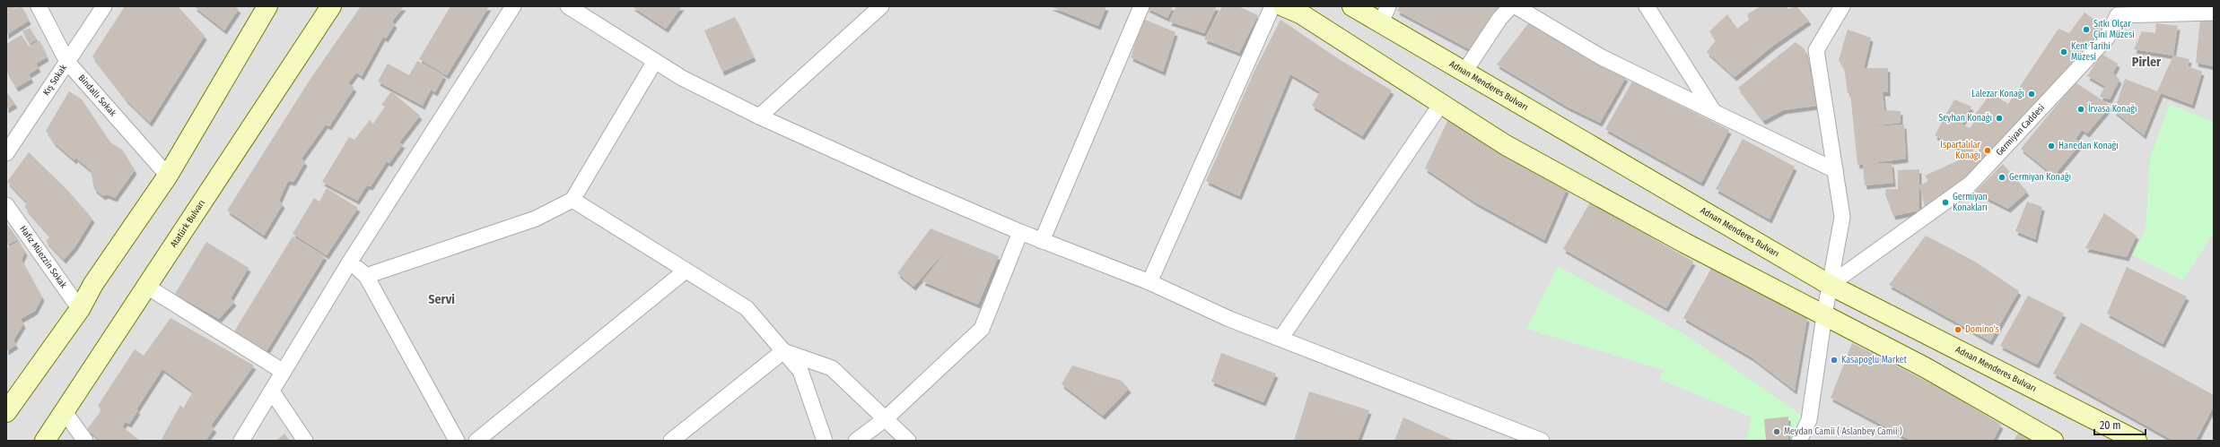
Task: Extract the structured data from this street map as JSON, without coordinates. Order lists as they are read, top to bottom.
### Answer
{
  "streets": {
    "main road": ["Adnan Menderes Bulvarı", "Atatürk Bulvarı"],
    "street": [
      "Kış Sokak",
      "Bindallı Sokak",
      "Germiyan Caddesi",
      "Hafız Müezzin Sokak"
    ]
  },
  "crossings": [
    ["Kış Sokak", "Bindallı Sokak"],
    ["Adnan Menderes Bulvarı", "Germiyan Caddesi"]
  ],
  "districts": ["Pirler", "Servi"],
  "places": [
    "Sıtkı Olçar Çini Müzesi",
    "Kent Tarihi Müzesi",
    "Lalezar Konağı",
    "İrvasa Konağı",
    "Seyhan Konağı",
    "Hanedan Konağı",
    "Ispartalılar Konağı",
    "Germiyan Konağı",
    "Germiyan Konakları",
    "Domino's",
    "Kasapoglu Market",
    "Meydan Camii ( Aslanbey Camii )"
  ],
  "scale_bar": "20 m"
}
